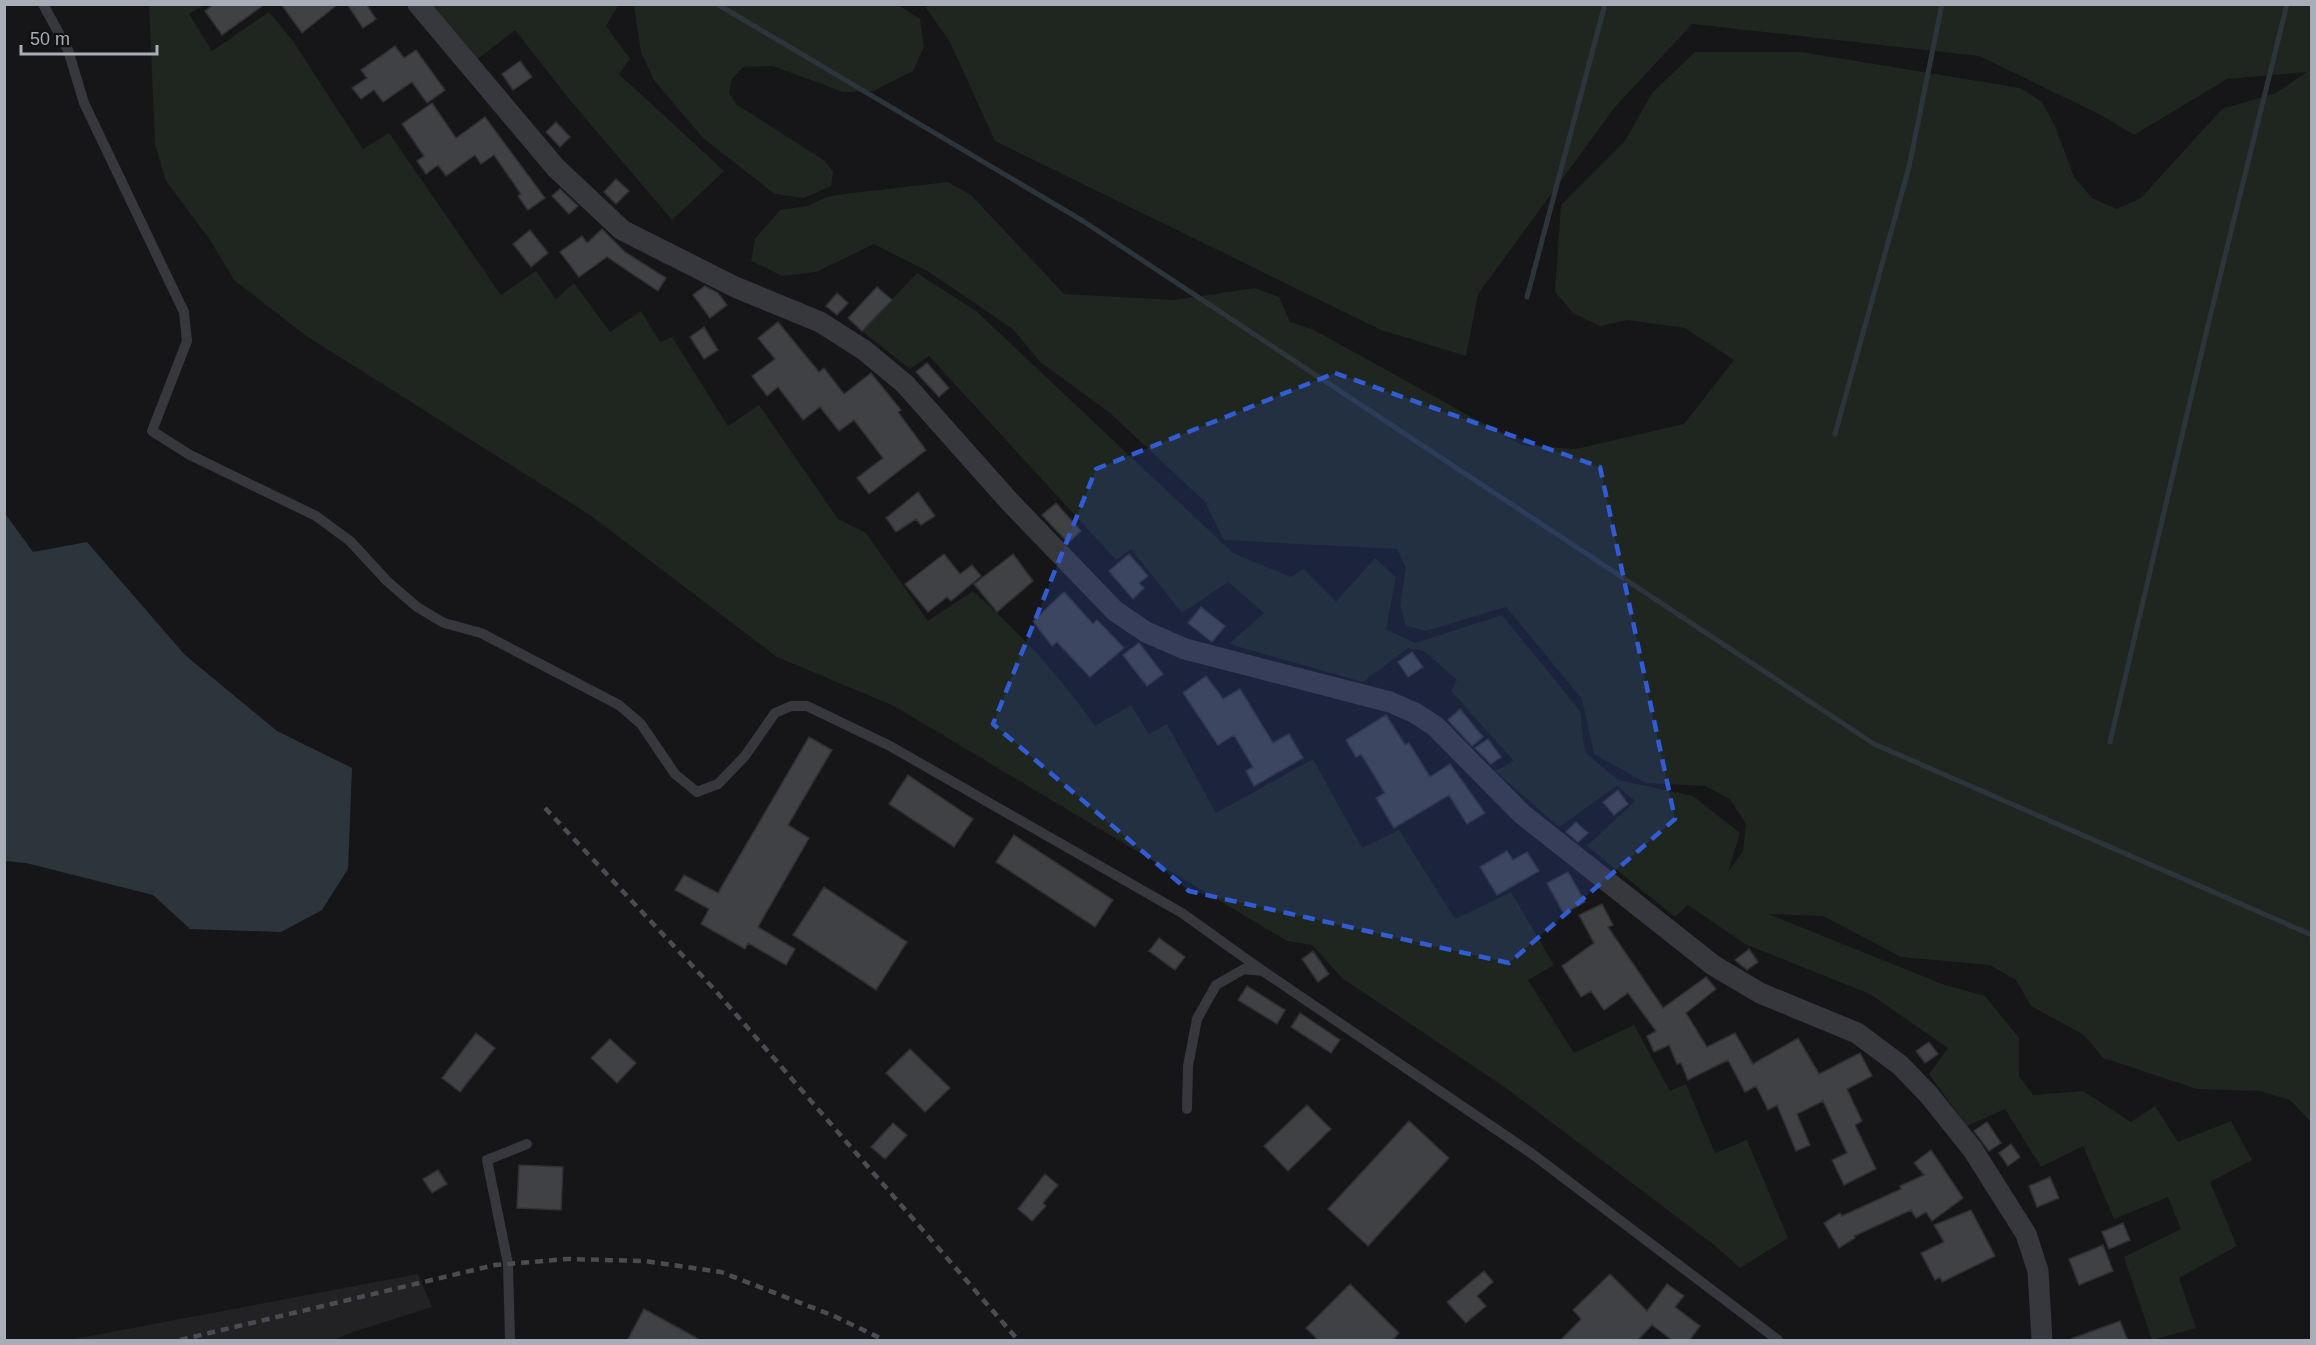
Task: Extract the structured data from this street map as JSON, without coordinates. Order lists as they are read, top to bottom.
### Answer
{
  "scale_bar": "50 m"
}
